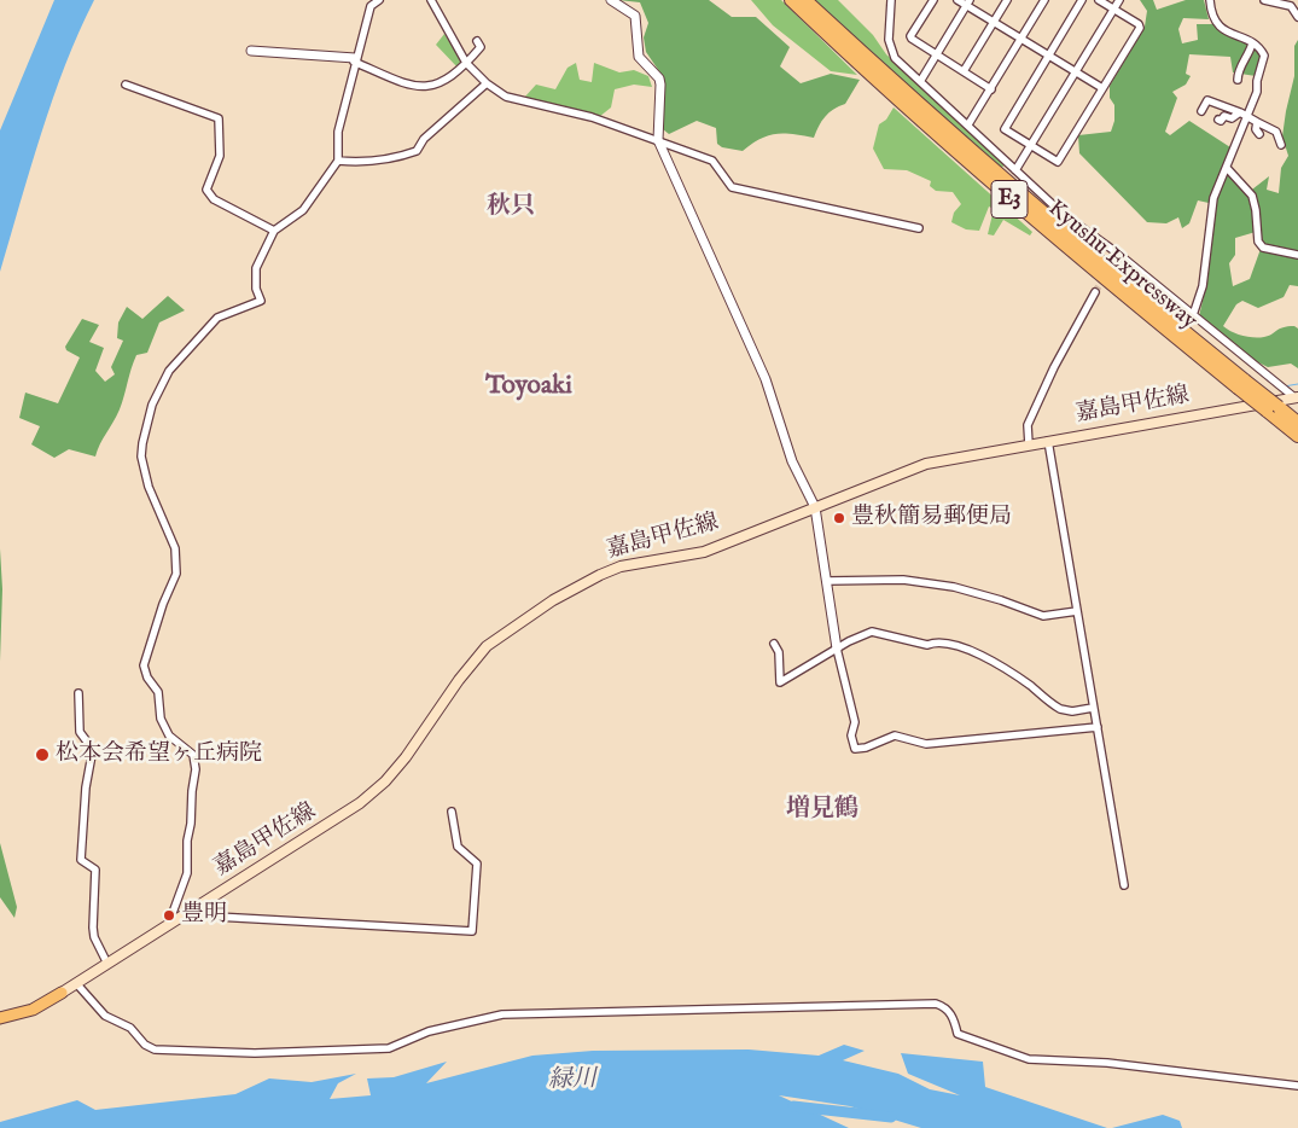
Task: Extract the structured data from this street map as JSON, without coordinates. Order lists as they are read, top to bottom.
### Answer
{
  "streets": {
    "highway": ["E3", "Kyushu Expressway"],
    "main road": ["嘉島甲佐線"]
  },
  "districts": ["秋只", "Toyoaki", "増見鶴"],
  "water": ["緑川"],
  "places": ["豊秋簡易郵便局", "松本会希望ヶ丘病院", "豊明"]
}
